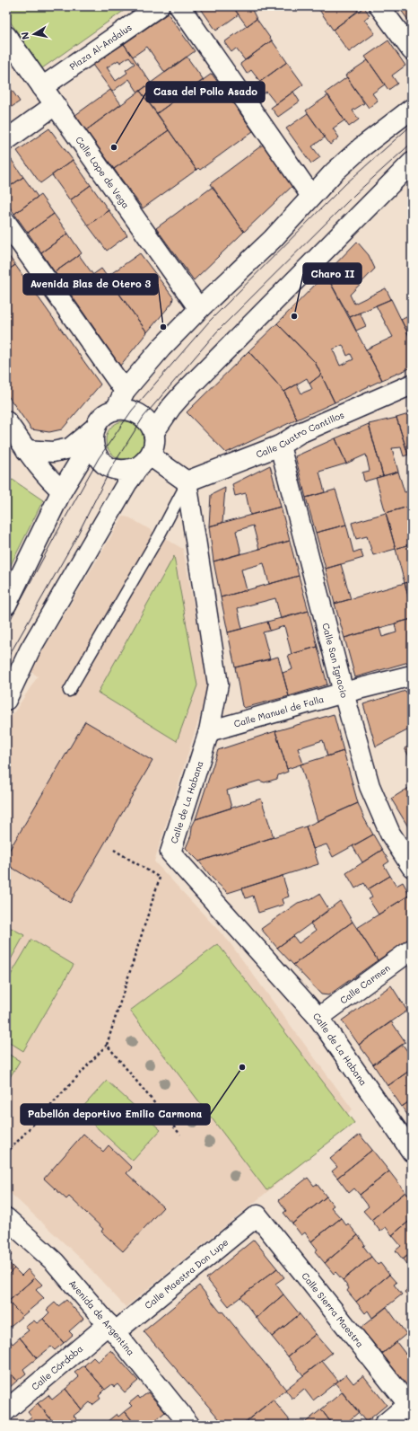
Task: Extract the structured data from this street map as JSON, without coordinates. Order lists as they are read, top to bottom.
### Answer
{
  "streets": {
    "street": [
      "Plaza Al-Andalus",
      "Calle Lope de Vega",
      "Calle Cuatro Cantillos",
      "Calle San Ignacio",
      "Calle Manuel de Falla",
      "Calle de La Habana",
      "Calle Carmen",
      "Calle Maestra Don Lupe",
      "Calle Sierra Maestra",
      "Avenida de Argentina",
      "Calle Córdoba"
    ]
  },
  "crossings": [
    ["Plaza Al-Andalus", "Calle Lope de Vega"],
    ["Calle Cuatro Cantillos", "Calle San Ignacio"],
    ["Calle Cuatro Cantillos", "Calle de La Habana"],
    ["Calle San Ignacio", "Calle Manuel de Falla"],
    ["Calle Manuel de Falla", "Calle de La Habana"],
    ["Calle de La Habana", "Calle Carmen"],
    ["Calle Maestra Don Lupe", "Calle Sierra Maestra"],
    ["Calle Maestra Don Lupe", "Avenida de Argentina"],
    ["Calle Maestra Don Lupe", "Calle Córdoba"],
    ["Avenida de Argentina", "Calle Córdoba"]
  ],
  "places": [
    "Casa del Pollo Asado",
    "Charo II",
    "Avenida Blas de Otero 3",
    "Pabellón deportivo Emilio Carmona"
  ],
  "north": "left"
}
